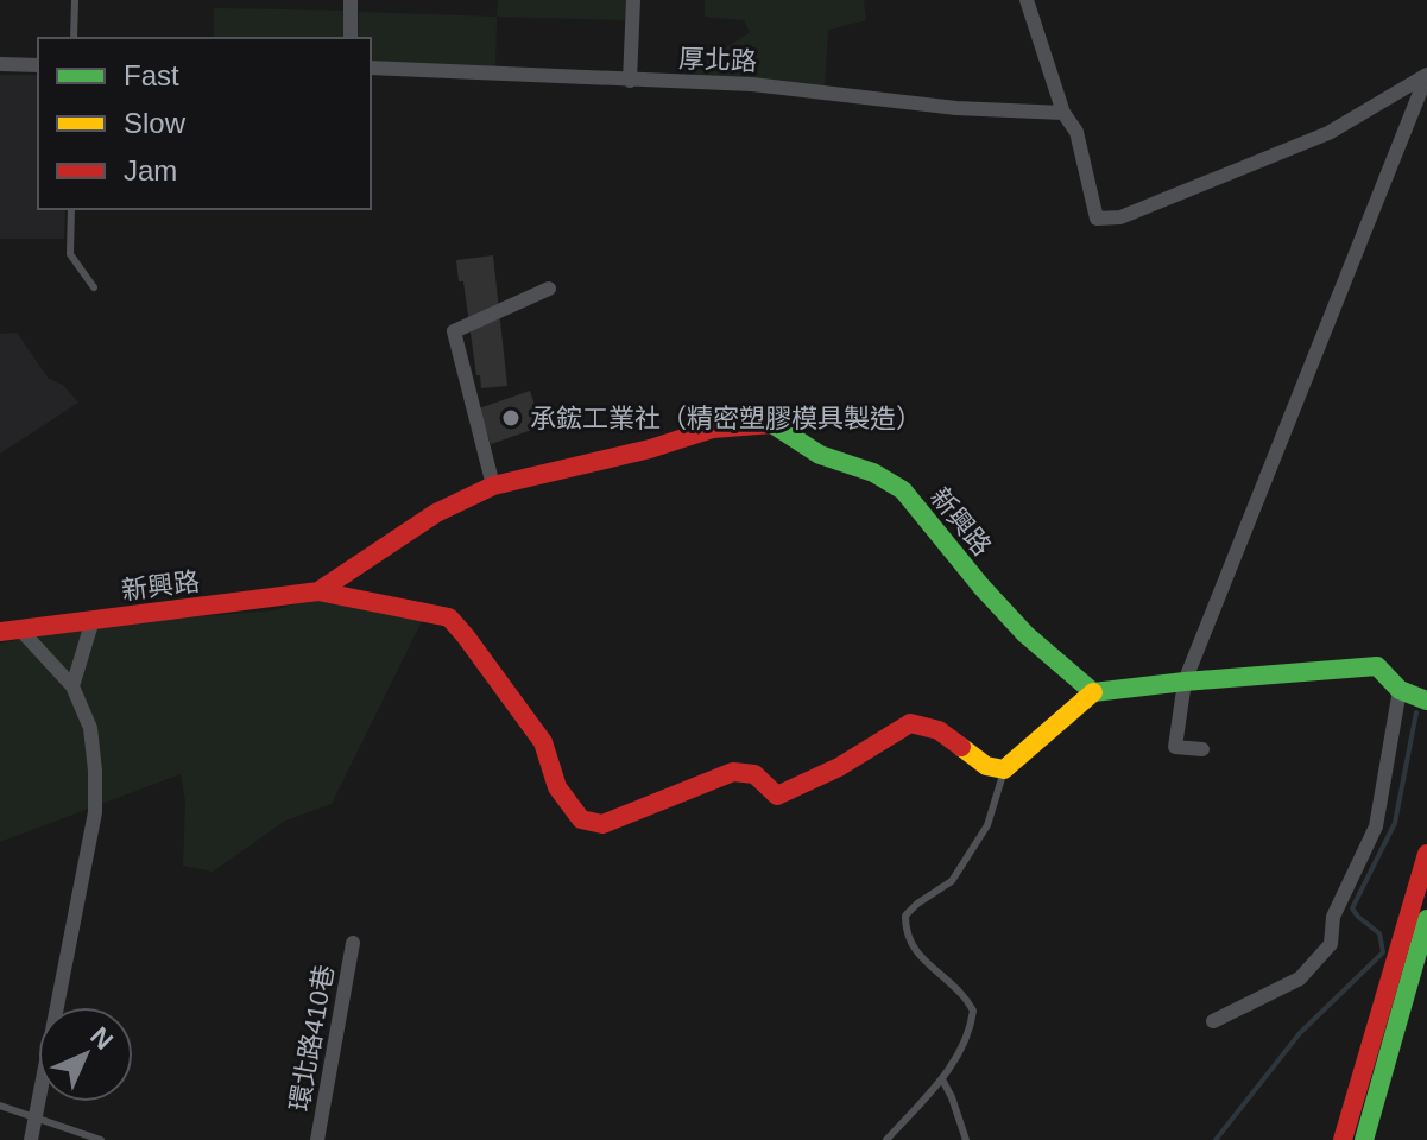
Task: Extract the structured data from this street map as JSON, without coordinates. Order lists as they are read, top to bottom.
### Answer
{
  "streets": {
    "street": ["厚北路", "新興路", "環北路410巷"]
  },
  "places": ["承鋐工業社（精密塑膠模具製造）"],
  "legend": ["Fast", "Slow", "Jam"],
  "north": "top right"
}
